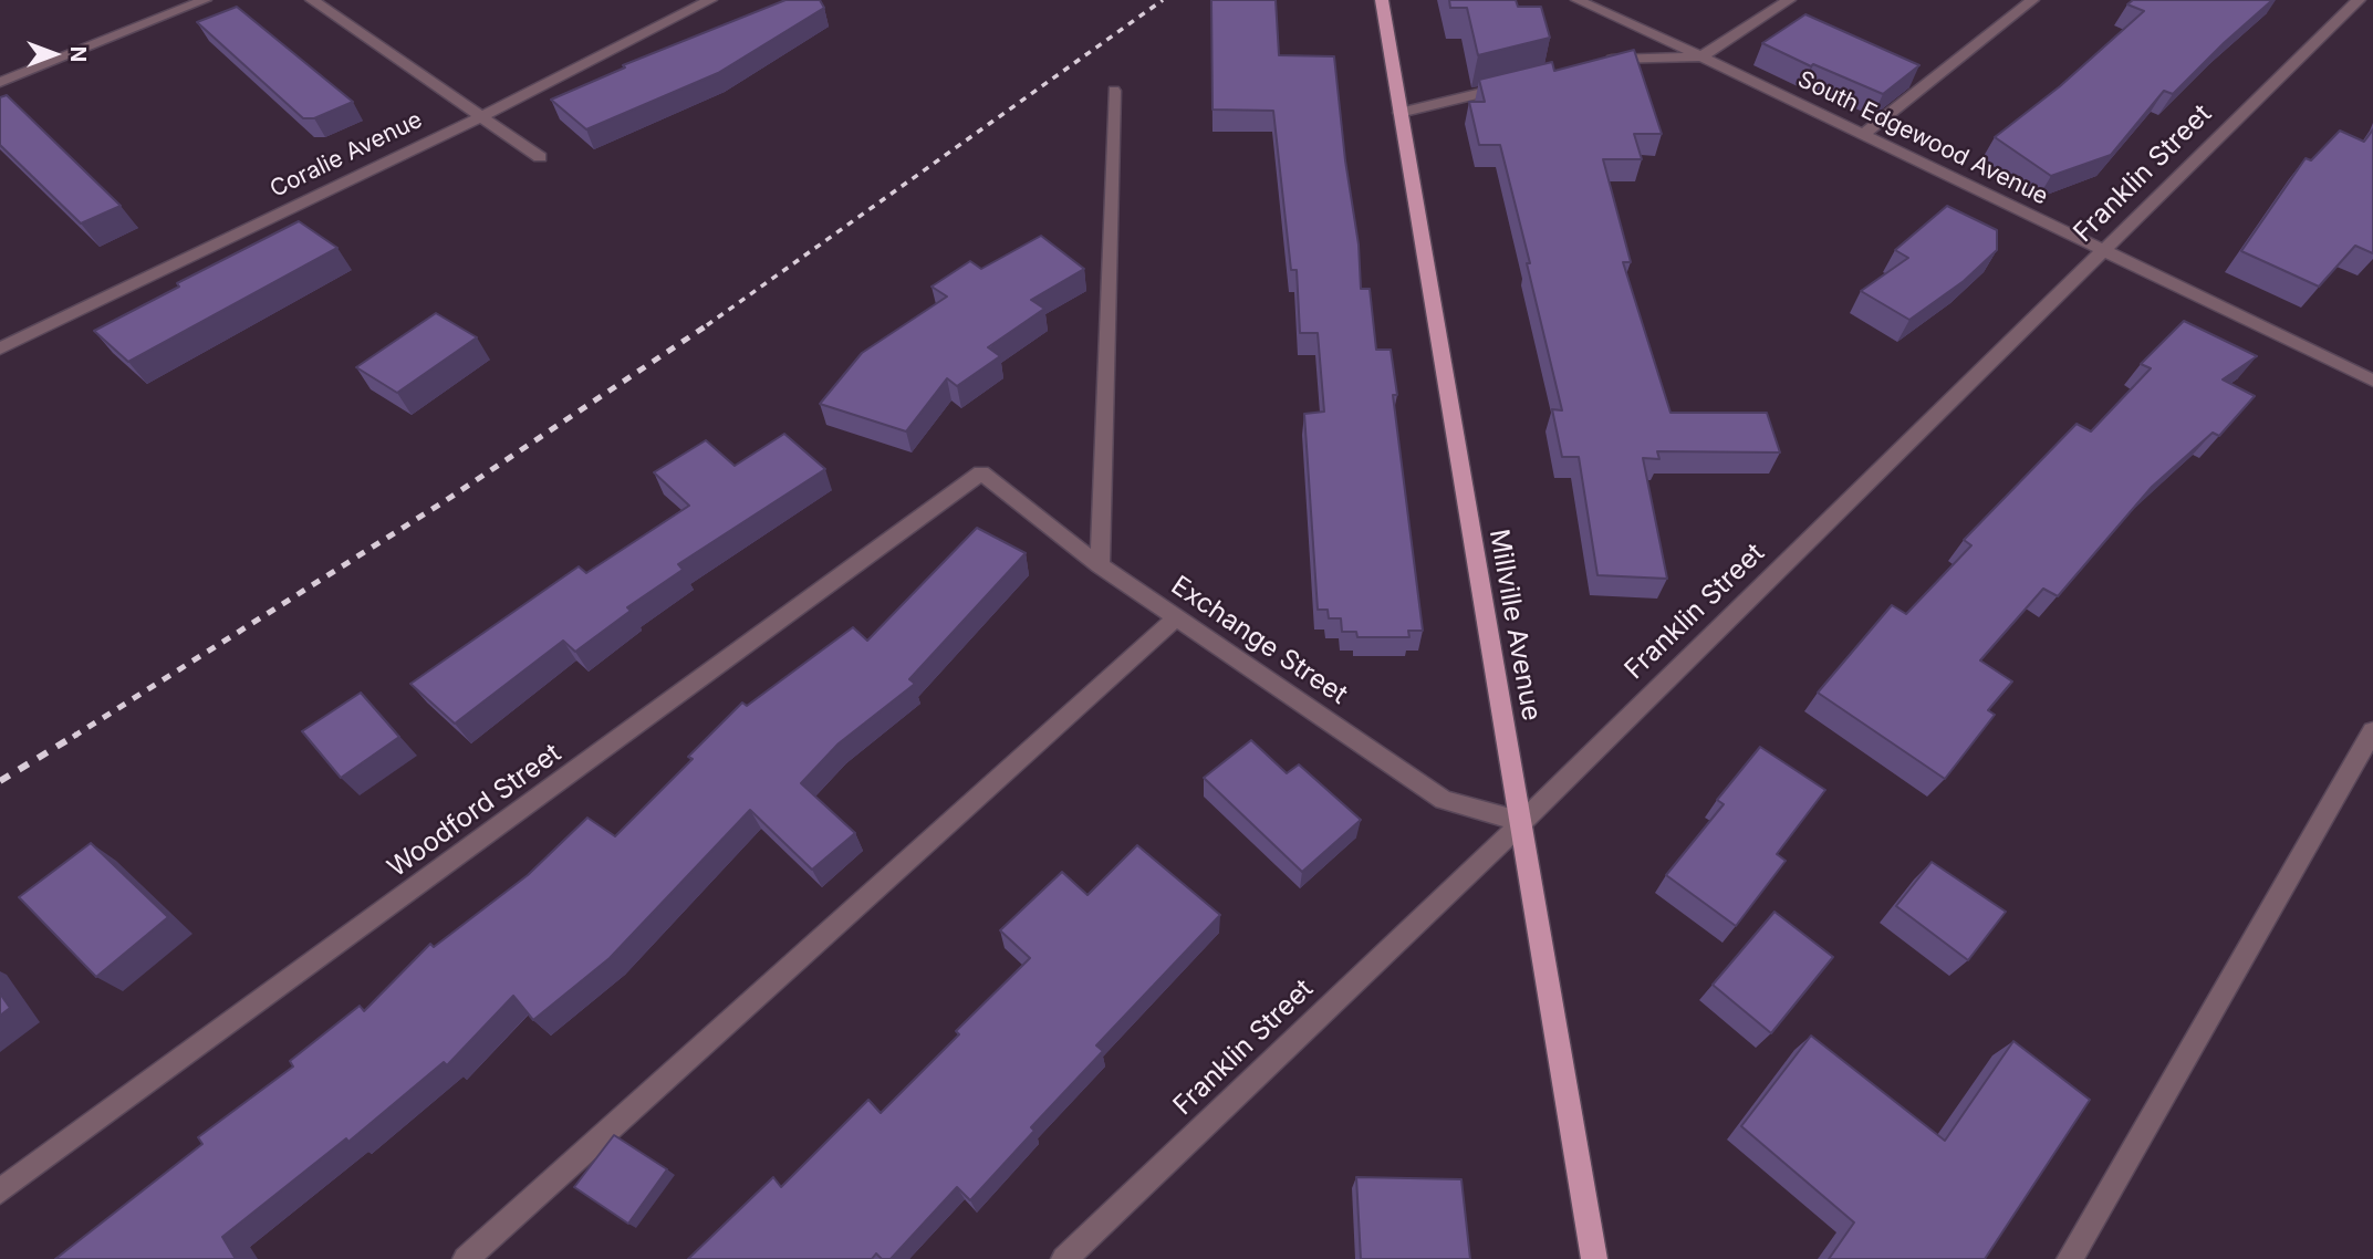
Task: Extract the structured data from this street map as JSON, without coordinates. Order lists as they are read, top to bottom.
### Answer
{
  "streets": {
    "main road": ["Millville Avenue"],
    "street": [
      "South Edgewood Avenue",
      "Coralie Avenue",
      "Franklin Street",
      "Exchange Street",
      "Woodford Street"
    ]
  },
  "crossings": [
    ["South Edgewood Avenue", "Franklin Street"],
    ["Franklin Street", "Millville Avenue"],
    ["Franklin Street", "Exchange Street"],
    ["Millville Avenue", "Exchange Street"],
    ["Exchange Street", "Woodford Street"]
  ],
  "north": "right"
}
